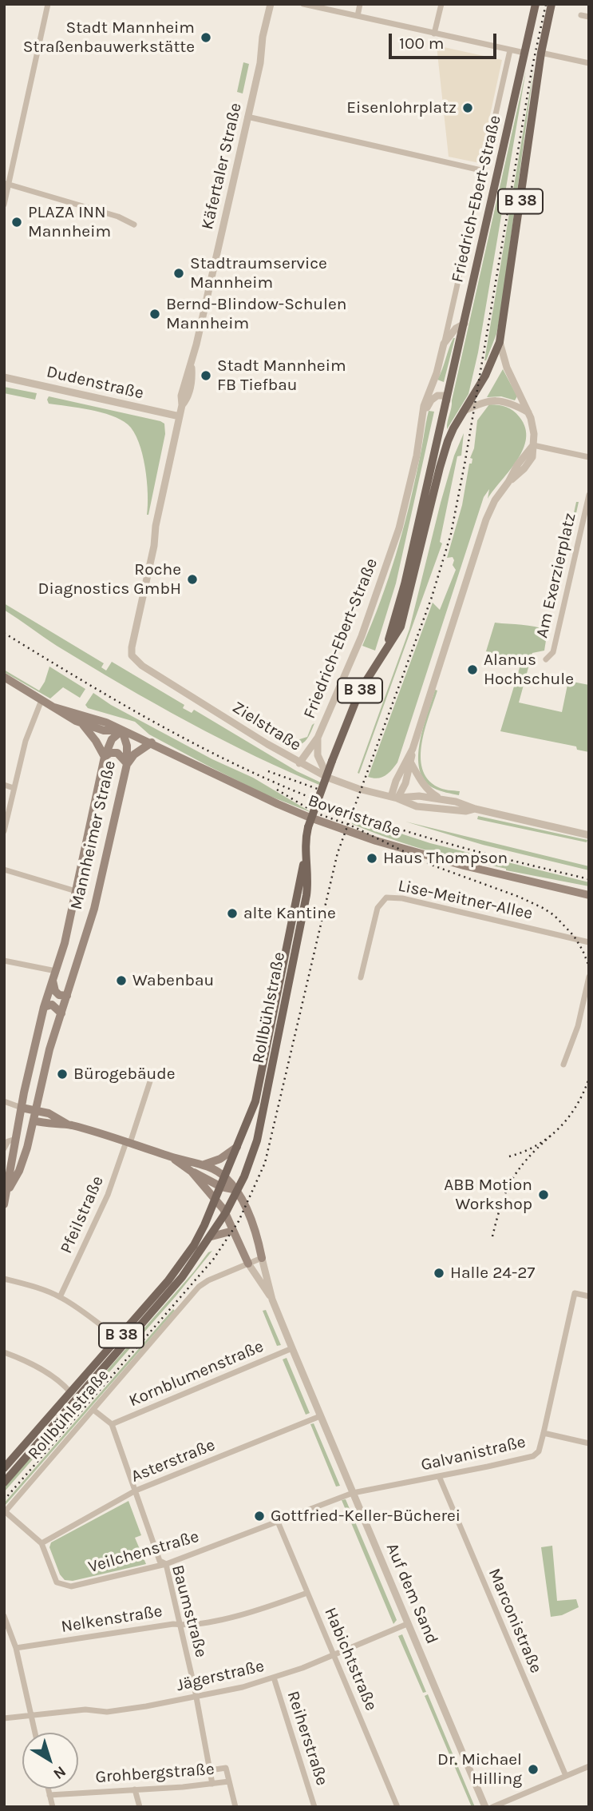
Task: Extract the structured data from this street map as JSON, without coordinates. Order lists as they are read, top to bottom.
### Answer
{
  "streets": {
    "main road": [
      "Friedrich-Ebert-Straße",
      "B 38",
      "Boveristraße",
      "Mannheimer Straße",
      "Rollbühlstraße",
      "Auf dem Sand"
    ],
    "street": [
      "Käfertaler Straße",
      "Dudenstraße",
      "Am Exerzierplatz",
      "Zielstraße",
      "Lise-Meitner-Allee",
      "Pfeilstraße",
      "Kornblumenstraße",
      "Galvanistraße",
      "Asterstraße",
      "Veilchenstraße",
      "Baumstraße",
      "Nelkenstraße",
      "Marconistraße",
      "Habichtstraße",
      "Jägerstraße",
      "Reiherstraße",
      "Grohbergstraße"
    ]
  },
  "crossings": [
    ["Käfertaler Straße", "Dudenstraße"],
    ["Käfertaler Straße", "Zielstraße"],
    ["Friedrich-Ebert-Straße", "B 38"],
    ["Friedrich-Ebert-Straße", "Zielstraße"],
    ["B 38", "Rollbühlstraße"],
    ["B 38", "Auf dem Sand"],
    ["Boveristraße", "Mannheimer Straße"],
    ["Rollbühlstraße", "Veilchenstraße"],
    ["Rollbühlstraße", "Auf dem Sand"],
    ["Kornblumenstraße", "Auf dem Sand"],
    ["Kornblumenstraße", "Baumstraße"],
    ["Galvanistraße", "Veilchenstraße"],
    ["Galvanistraße", "Auf dem Sand"],
    ["Galvanistraße", "Marconistraße"],
    ["Asterstraße", "Veilchenstraße"],
    ["Asterstraße", "Auf dem Sand"],
    ["Asterstraße", "Baumstraße"],
    ["Veilchenstraße", "Auf dem Sand"],
    ["Veilchenstraße", "Baumstraße"],
    ["Veilchenstraße", "Habichtstraße"],
    ["Auf dem Sand", "Jägerstraße"],
    ["Baumstraße", "Nelkenstraße"],
    ["Baumstraße", "Jägerstraße"],
    ["Baumstraße", "Grohbergstraße"],
    ["Nelkenstraße", "Habichtstraße"],
    ["Habichtstraße", "Jägerstraße"],
    ["Jägerstraße", "Reiherstraße"]
  ],
  "places": [
    "Stadt Mannheim Straßenbauwerkstätte",
    "Eisenlohrplatz",
    "PLAZA INN Mannheim",
    "Stadtraumservice Mannheim",
    "Bernd-Blindow-Schulen Mannheim",
    "Stadt Mannheim FB Tiefbau",
    "Roche Diagnostics GmbH",
    "Alanus Hochschule",
    "Haus Thompson",
    "alte Kantine",
    "Wabenbau",
    "Bürogebäude",
    "ABB Motion Workshop",
    "Halle 24-27",
    "Gottfried-Keller-Bücherei",
    "Dr. Michael Hilling"
  ],
  "scale_bar": "100 m",
  "north": "bottom right"
}
